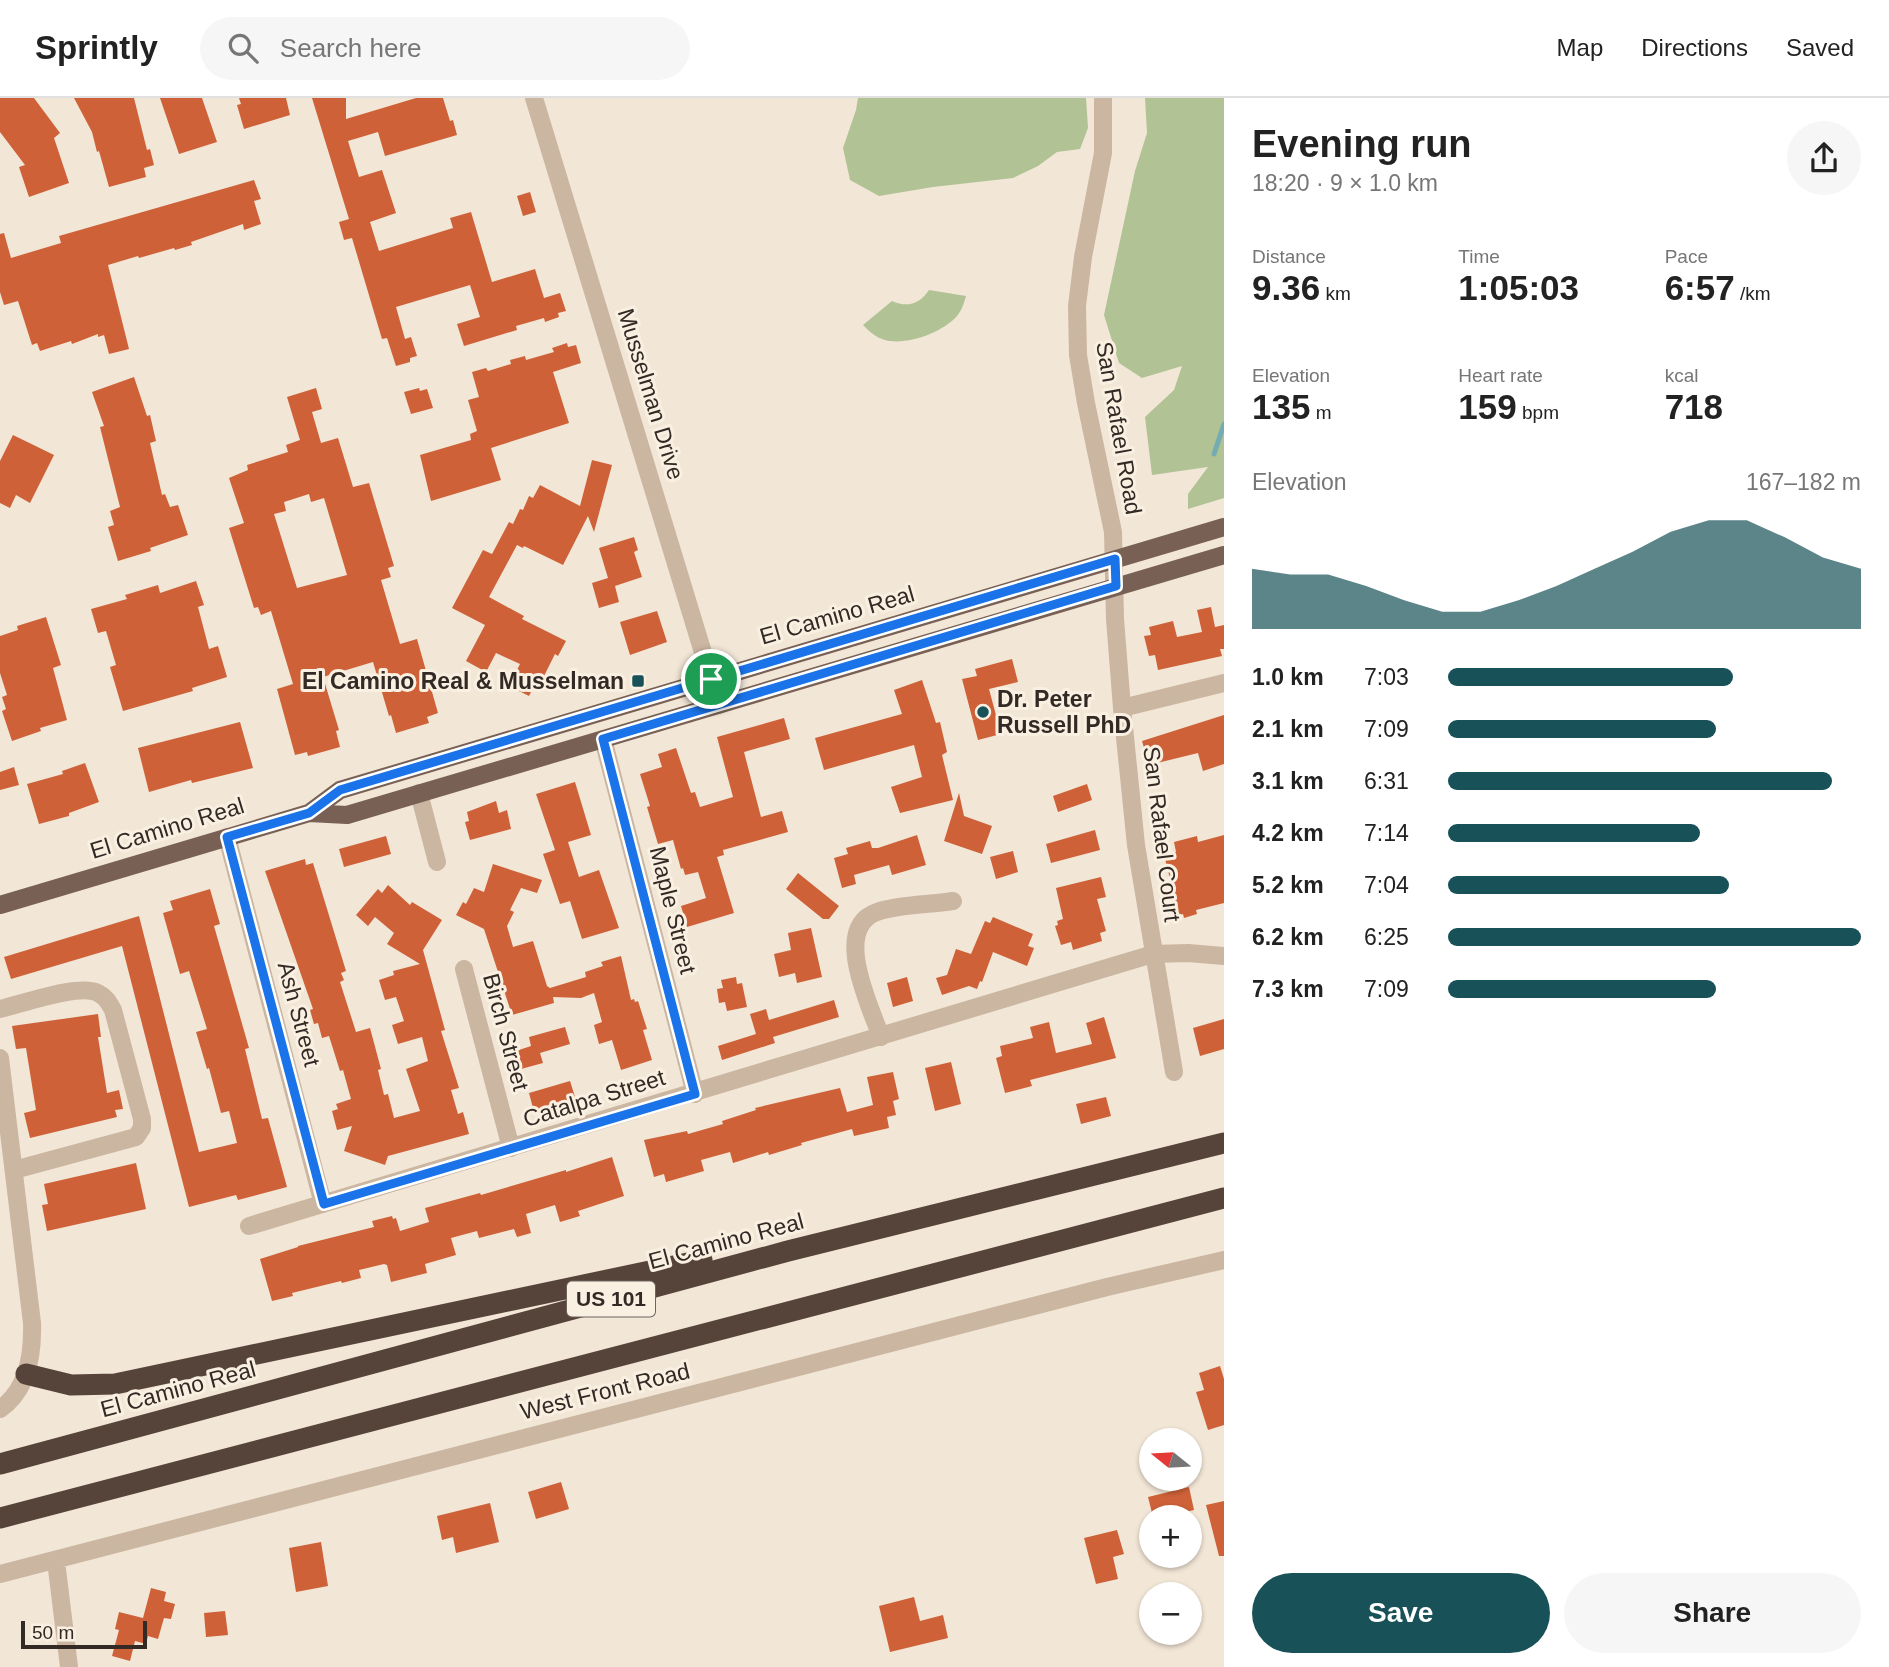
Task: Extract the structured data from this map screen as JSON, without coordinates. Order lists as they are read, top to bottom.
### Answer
{
  "streets": {
    "highway": ["El Camino Real", "US 101"],
    "street": [
      "Musselman Drive",
      "San Rafael Road",
      "San Rafael Court",
      "Maple Street",
      "Ash Street",
      "Birch Street",
      "Catalpa Street",
      "West Front Road"
    ]
  },
  "crossings": [
    ["Musselman Drive", "El Camino Real"],
    ["San Rafael Road", "El Camino Real"],
    ["San Rafael Road", "San Rafael Court"],
    ["El Camino Real", "San Rafael Court"],
    ["El Camino Real", "Maple Street"],
    ["El Camino Real", "Ash Street"],
    ["San Rafael Court", "Catalpa Street"],
    ["Maple Street", "Catalpa Street"],
    ["Ash Street", "Catalpa Street"],
    ["Birch Street", "Catalpa Street"]
  ],
  "places": {
    "transit": ["El Camino Real & Musselman"],
    "other": ["Dr. Peter Russell PhD"]
  },
  "scale_bar": "50 m",
  "north": "left",
  "page": {
    "header": "Sprintly",
    "search": "Search here",
    "nav": ["Map", "Directions", "Saved"],
    "heading": ["Evening run", "18:20 · 9 × 1.0 km"],
    "stats": [
      ["Distance", "9.36 km"],
      ["Time", "1:05:03"],
      ["Pace", "6:57 /km"],
      ["Elevation", "135 m"],
      ["Heart rate", "159 bpm"],
      ["kcal", "718"]
    ],
    "chart": ["Elevation", "167–182 m"],
    "list": [
      {
        "name": "1.0 km",
        "note": "7:03"
      },
      {
        "name": "2.1 km",
        "note": "7:09"
      },
      {
        "name": "3.1 km",
        "note": "6:31"
      },
      {
        "name": "4.2 km",
        "note": "7:14"
      },
      {
        "name": "5.2 km",
        "note": "7:04"
      },
      {
        "name": "6.2 km",
        "note": "6:25"
      },
      {
        "name": "7.3 km",
        "note": "7:09"
      }
    ],
    "map_buttons": ["+", "−"],
    "buttons": ["Save", "Share"],
    "scale": "50 m"
  }
}
